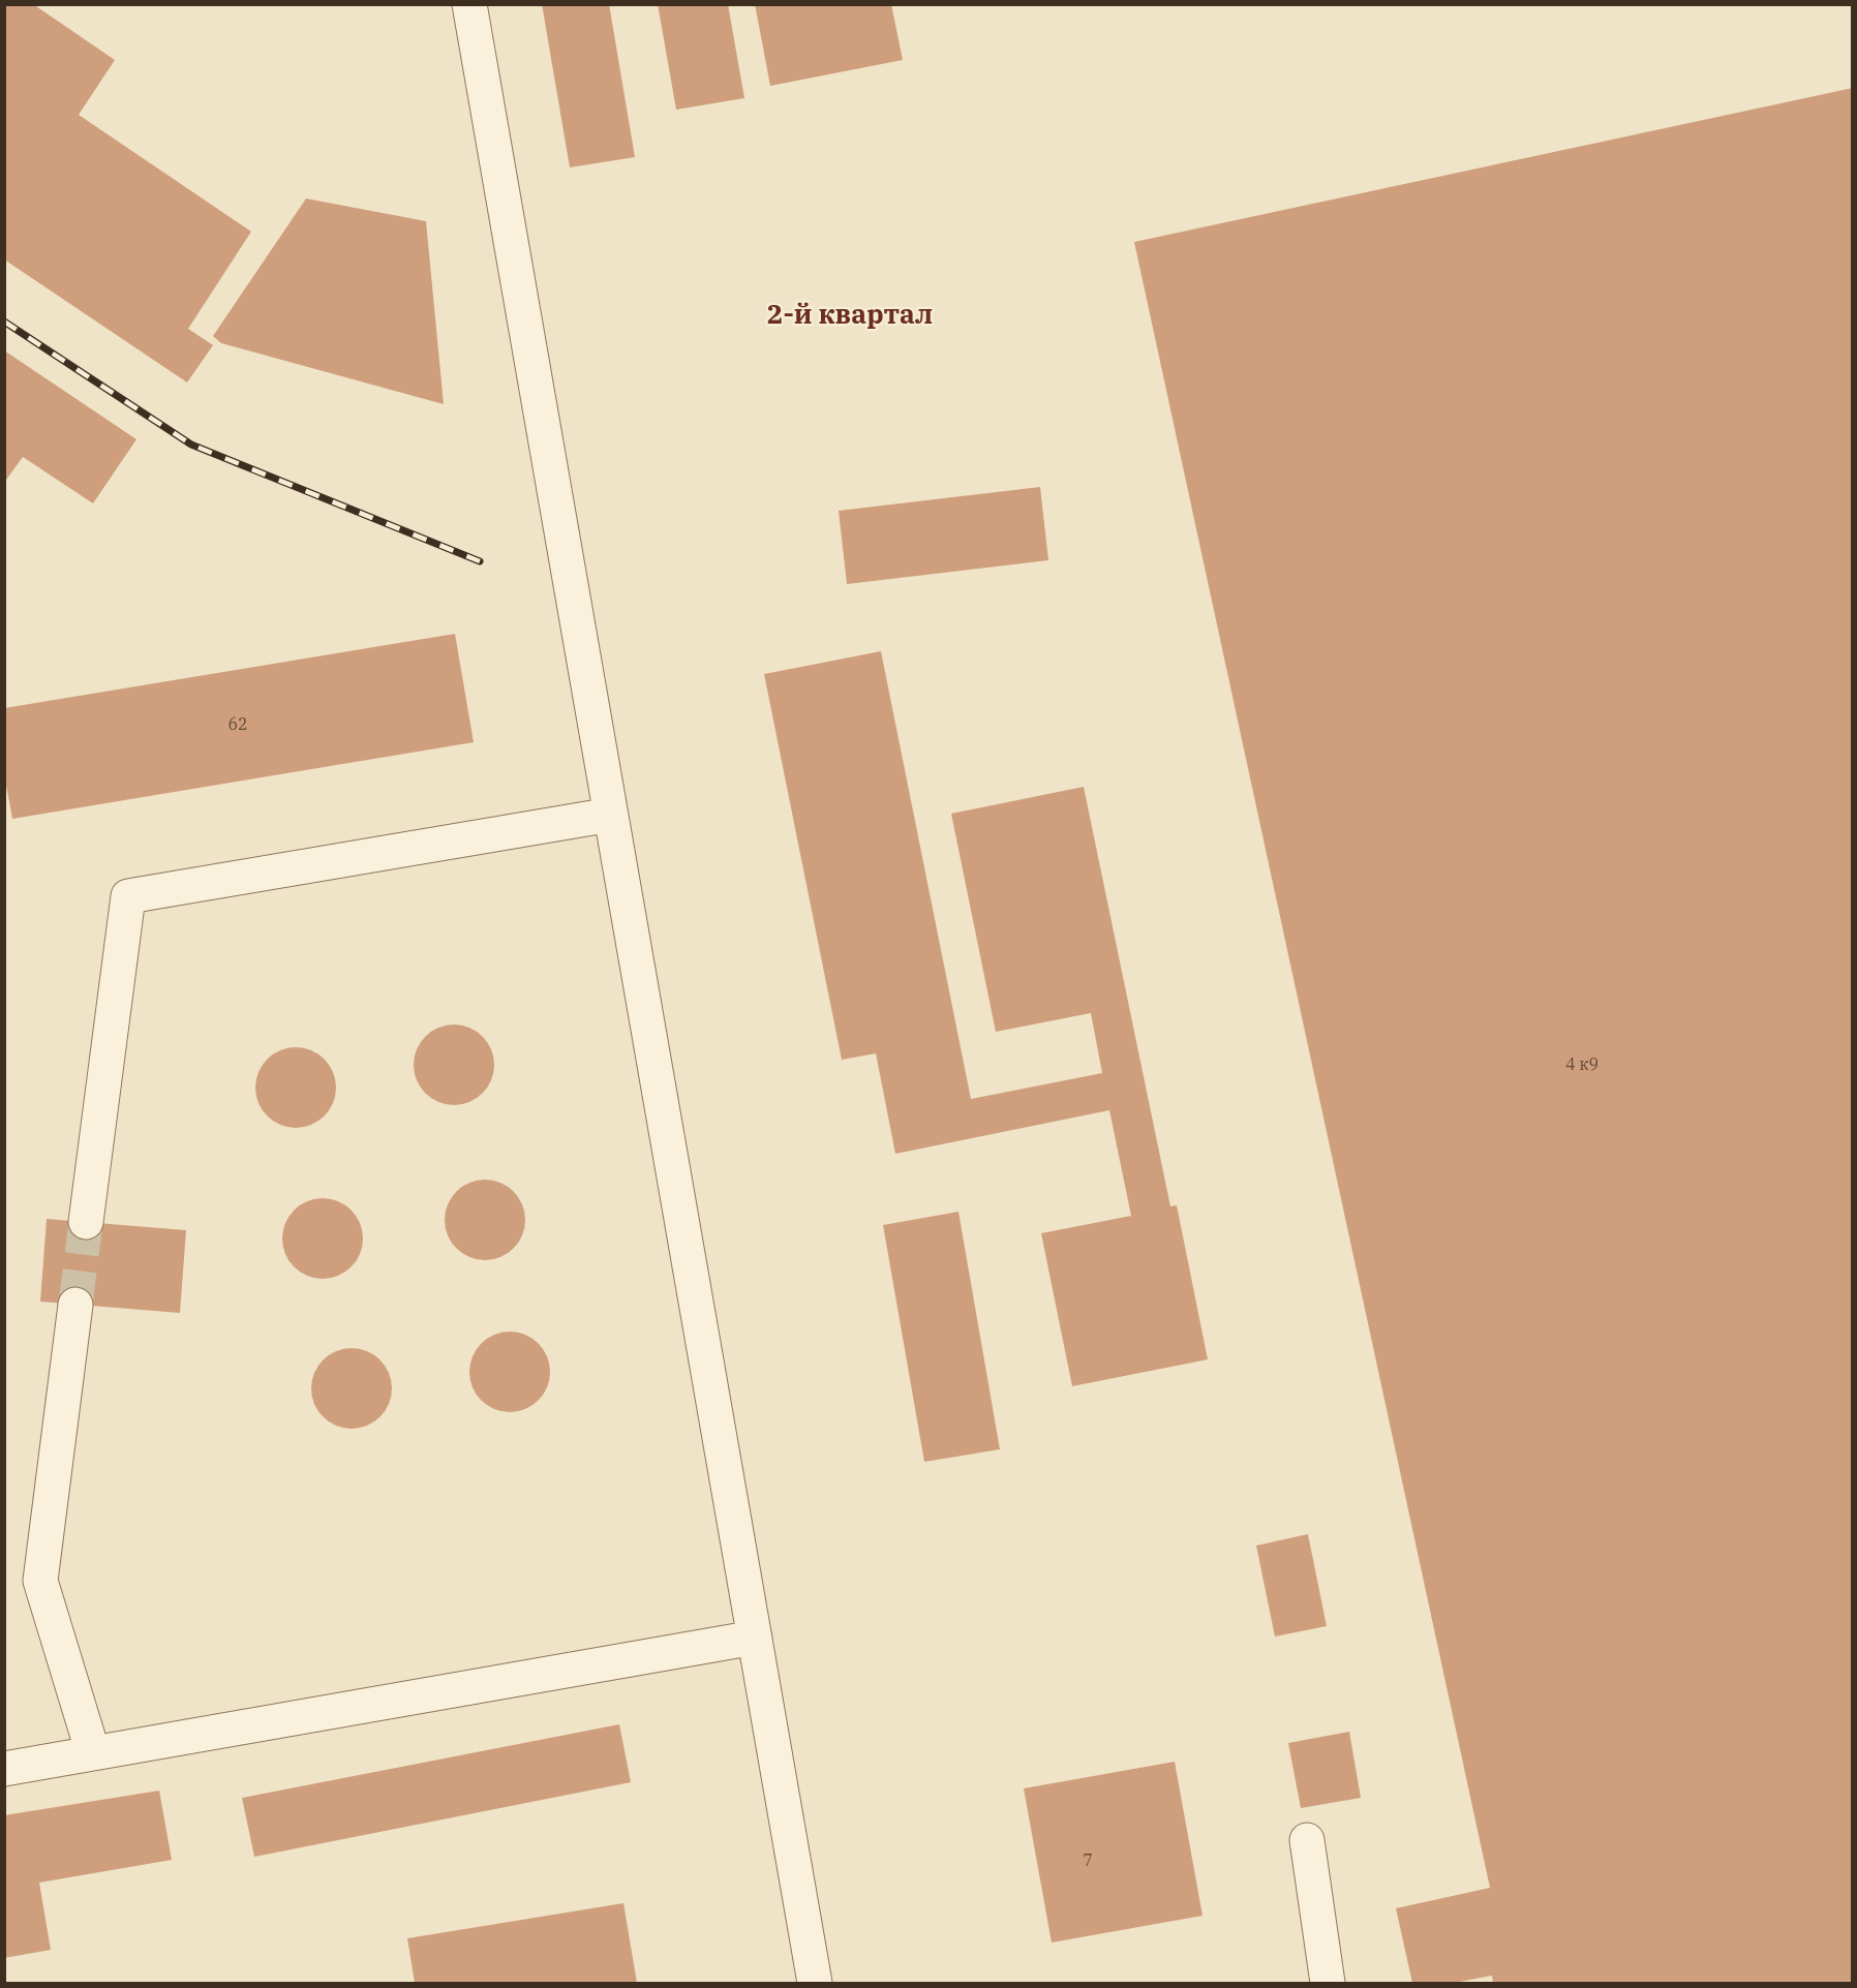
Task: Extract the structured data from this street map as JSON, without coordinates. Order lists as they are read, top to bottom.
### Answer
{
  "districts": ["2-й квартал"],
  "house_numbers": ["62", "4 к9", "7"]
}
